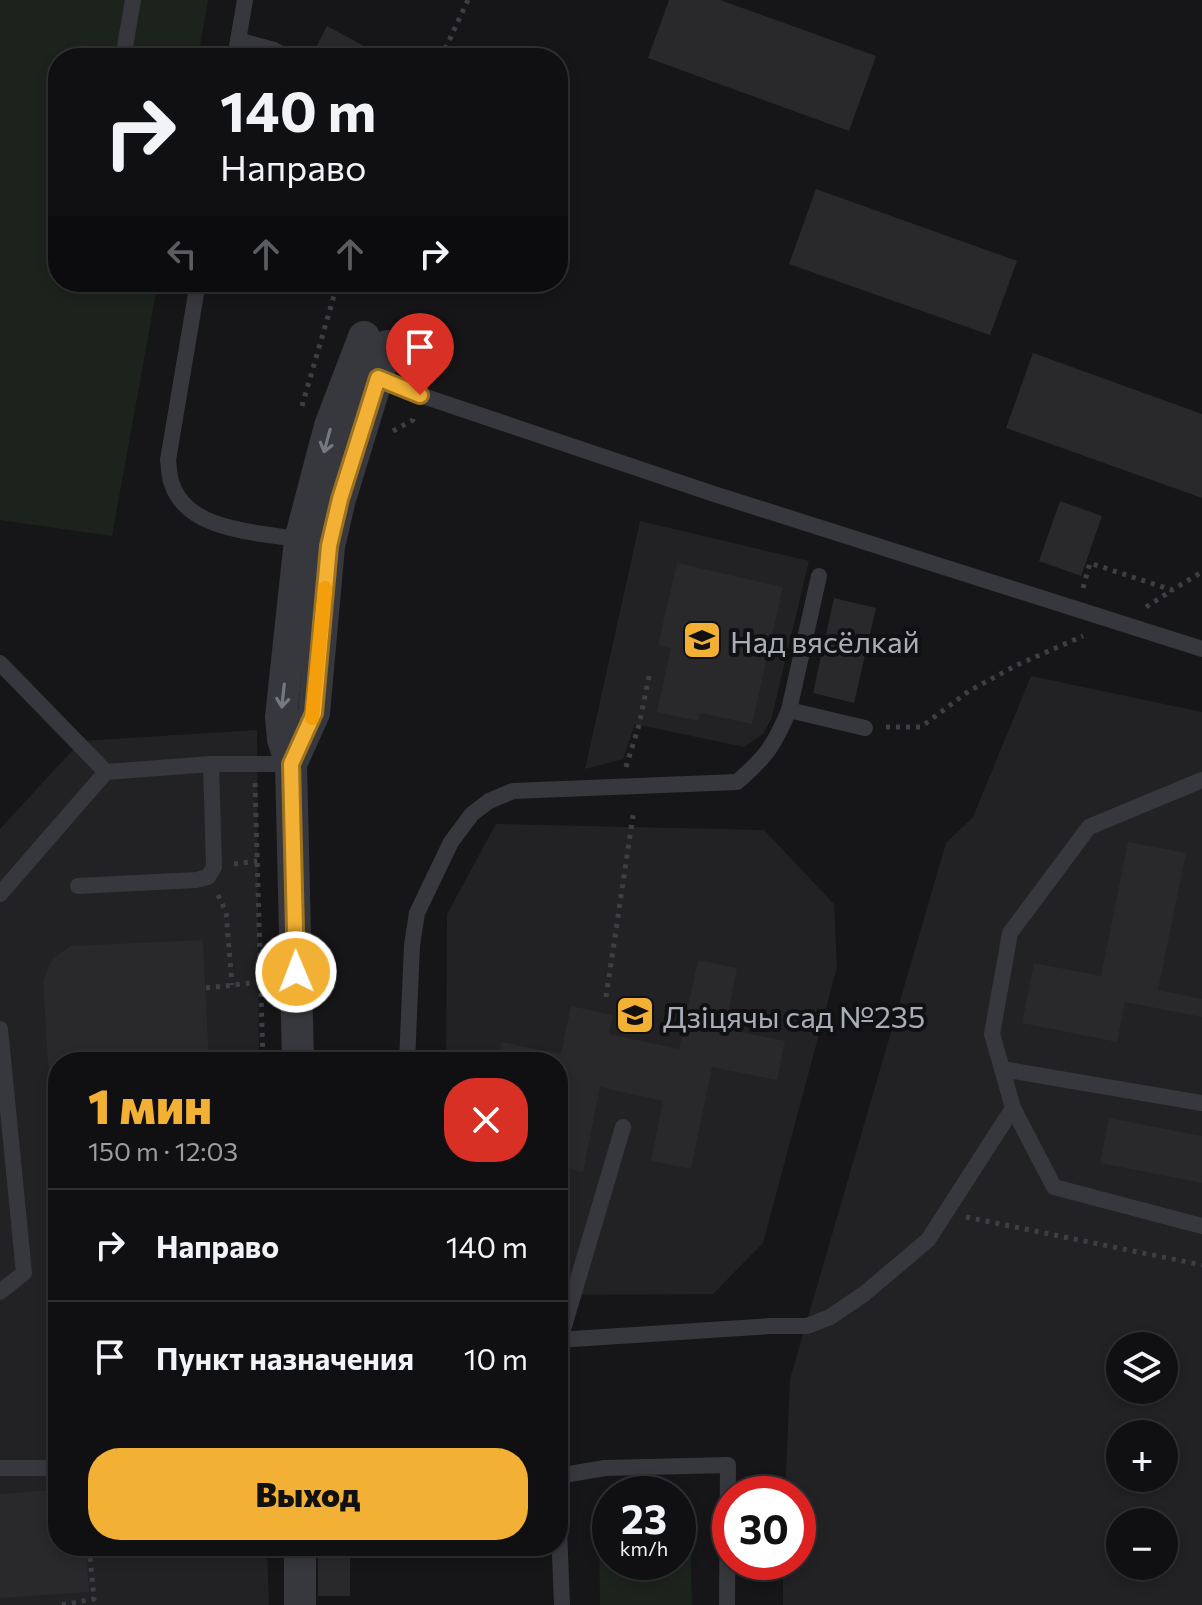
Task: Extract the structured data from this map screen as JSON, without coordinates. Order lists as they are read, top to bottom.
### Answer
{
  "places": {
    "school or university": ["Над вясёлкай", "Дзіцячы сад №235"]
  },
  "page": {
    "turn": ["140 m", "Направо"],
    "heading": ["1 мин", "150 m · 12:03"],
    "list": [
      {
        "name": "Направо",
        "value": "140 m"
      },
      {
        "name": "Пункт назначения",
        "value": "10 m"
      }
    ],
    "map_buttons": ["+", "−"],
    "buttons": "Выход",
    "speed": "23 km/h",
    "limit": "30"
  }
}
